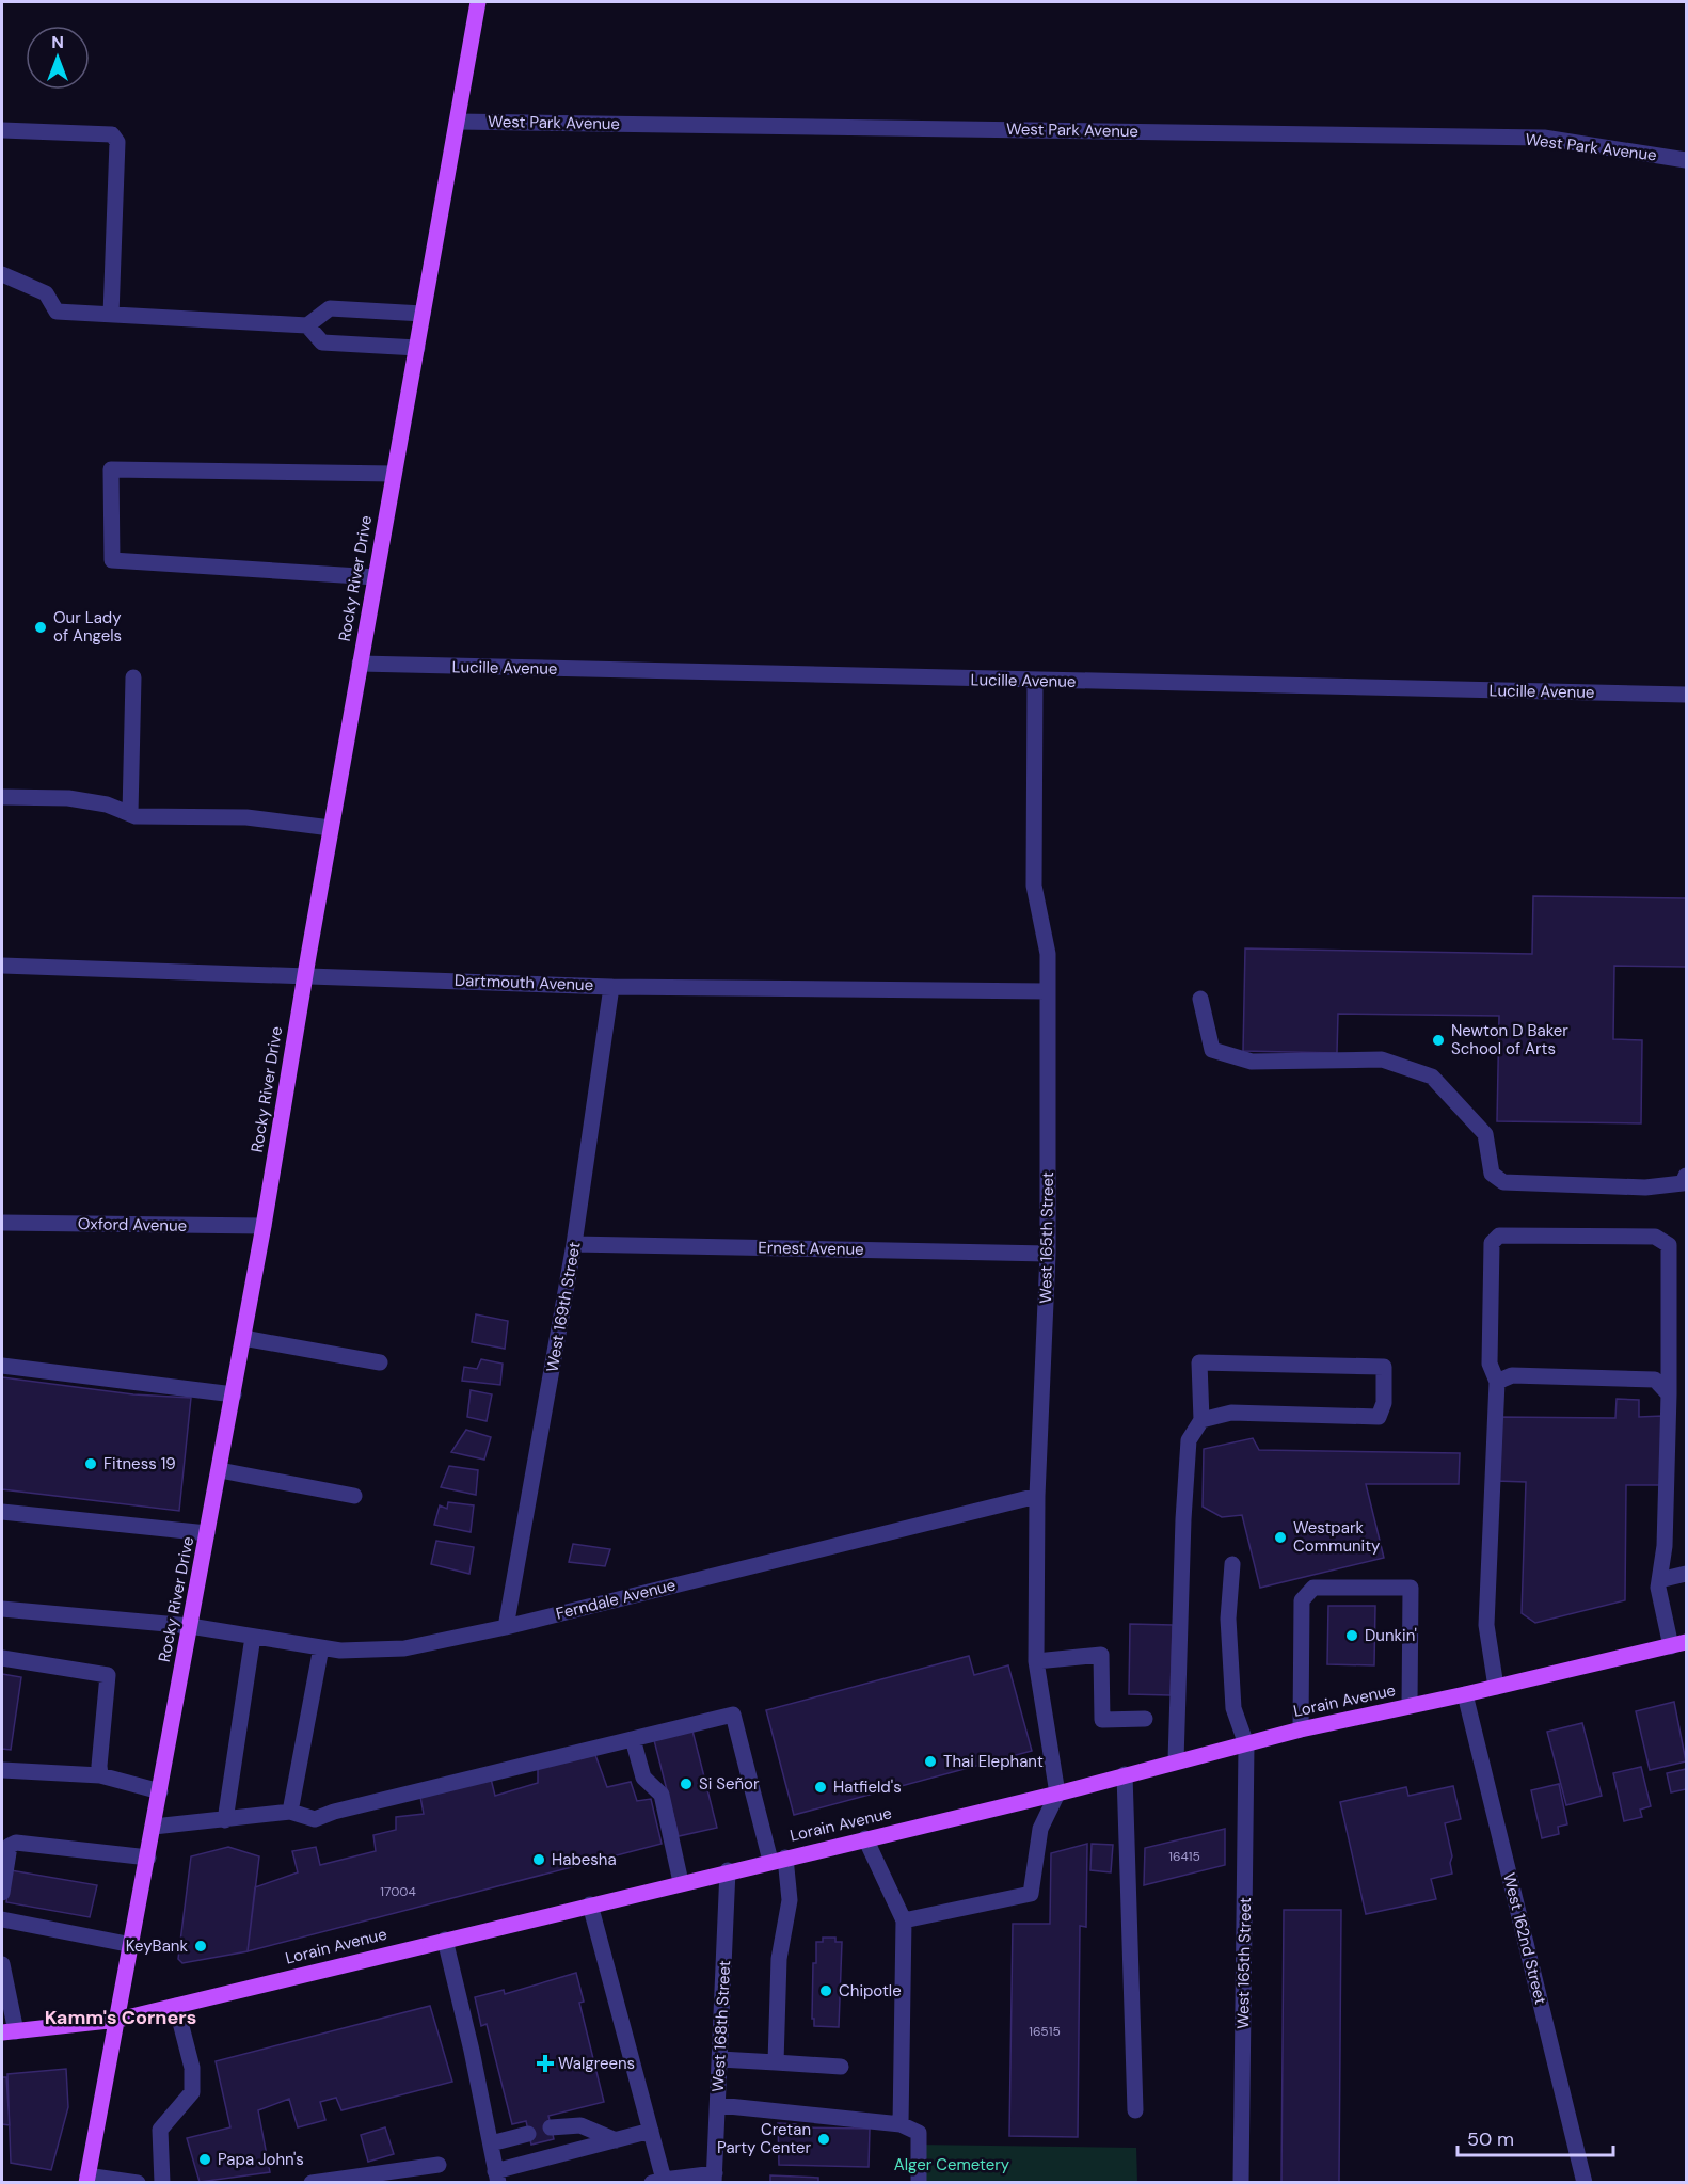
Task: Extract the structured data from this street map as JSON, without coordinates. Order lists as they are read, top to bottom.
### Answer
{
  "streets": {
    "main road": ["Rocky River Drive", "Lorain Avenue"],
    "street": [
      "West Park Avenue",
      "Lucille Avenue",
      "Dartmouth Avenue",
      "Oxford Avenue",
      "West 165th Street",
      "Ernest Avenue",
      "West 169th Street",
      "Ferndale Avenue",
      "West 162nd Street",
      "West 168th Street"
    ]
  },
  "crossings": [
    ["West Park Avenue", "Rocky River Drive"],
    ["Rocky River Drive", "Lucille Avenue"],
    ["Rocky River Drive", "Dartmouth Avenue"],
    ["Rocky River Drive", "Oxford Avenue"],
    ["Rocky River Drive", "Ferndale Avenue"],
    ["Rocky River Drive", "Lorain Avenue"],
    ["Lucille Avenue", "West 165th Street"],
    ["Dartmouth Avenue", "West 165th Street"],
    ["Dartmouth Avenue", "West 169th Street"],
    ["West 165th Street", "Ernest Avenue"],
    ["West 165th Street", "Ferndale Avenue"],
    ["West 165th Street", "Lorain Avenue"],
    ["Ernest Avenue", "West 169th Street"],
    ["West 169th Street", "Ferndale Avenue"],
    ["Lorain Avenue", "West 162nd Street"],
    ["Lorain Avenue", "West 168th Street"]
  ],
  "districts": ["Kamm's Corners"],
  "parks": ["Alger Cemetery"],
  "places": {
    "other": [
      "Our Lady of Angels",
      "Newton D Baker School of Arts",
      "Fitness 19",
      "Westpark Community",
      "Dunkin'",
      "Thai Elephant",
      "Si Señor",
      "Hatfield's",
      "Habesha",
      "KeyBank",
      "Chipotle",
      "Cretan Party Center",
      "Papa John's"
    ],
    "health": ["Walgreens"]
  },
  "house_numbers": ["16415", "17004", "16515"],
  "scale_bar": "50 m",
  "north": "top"
}
